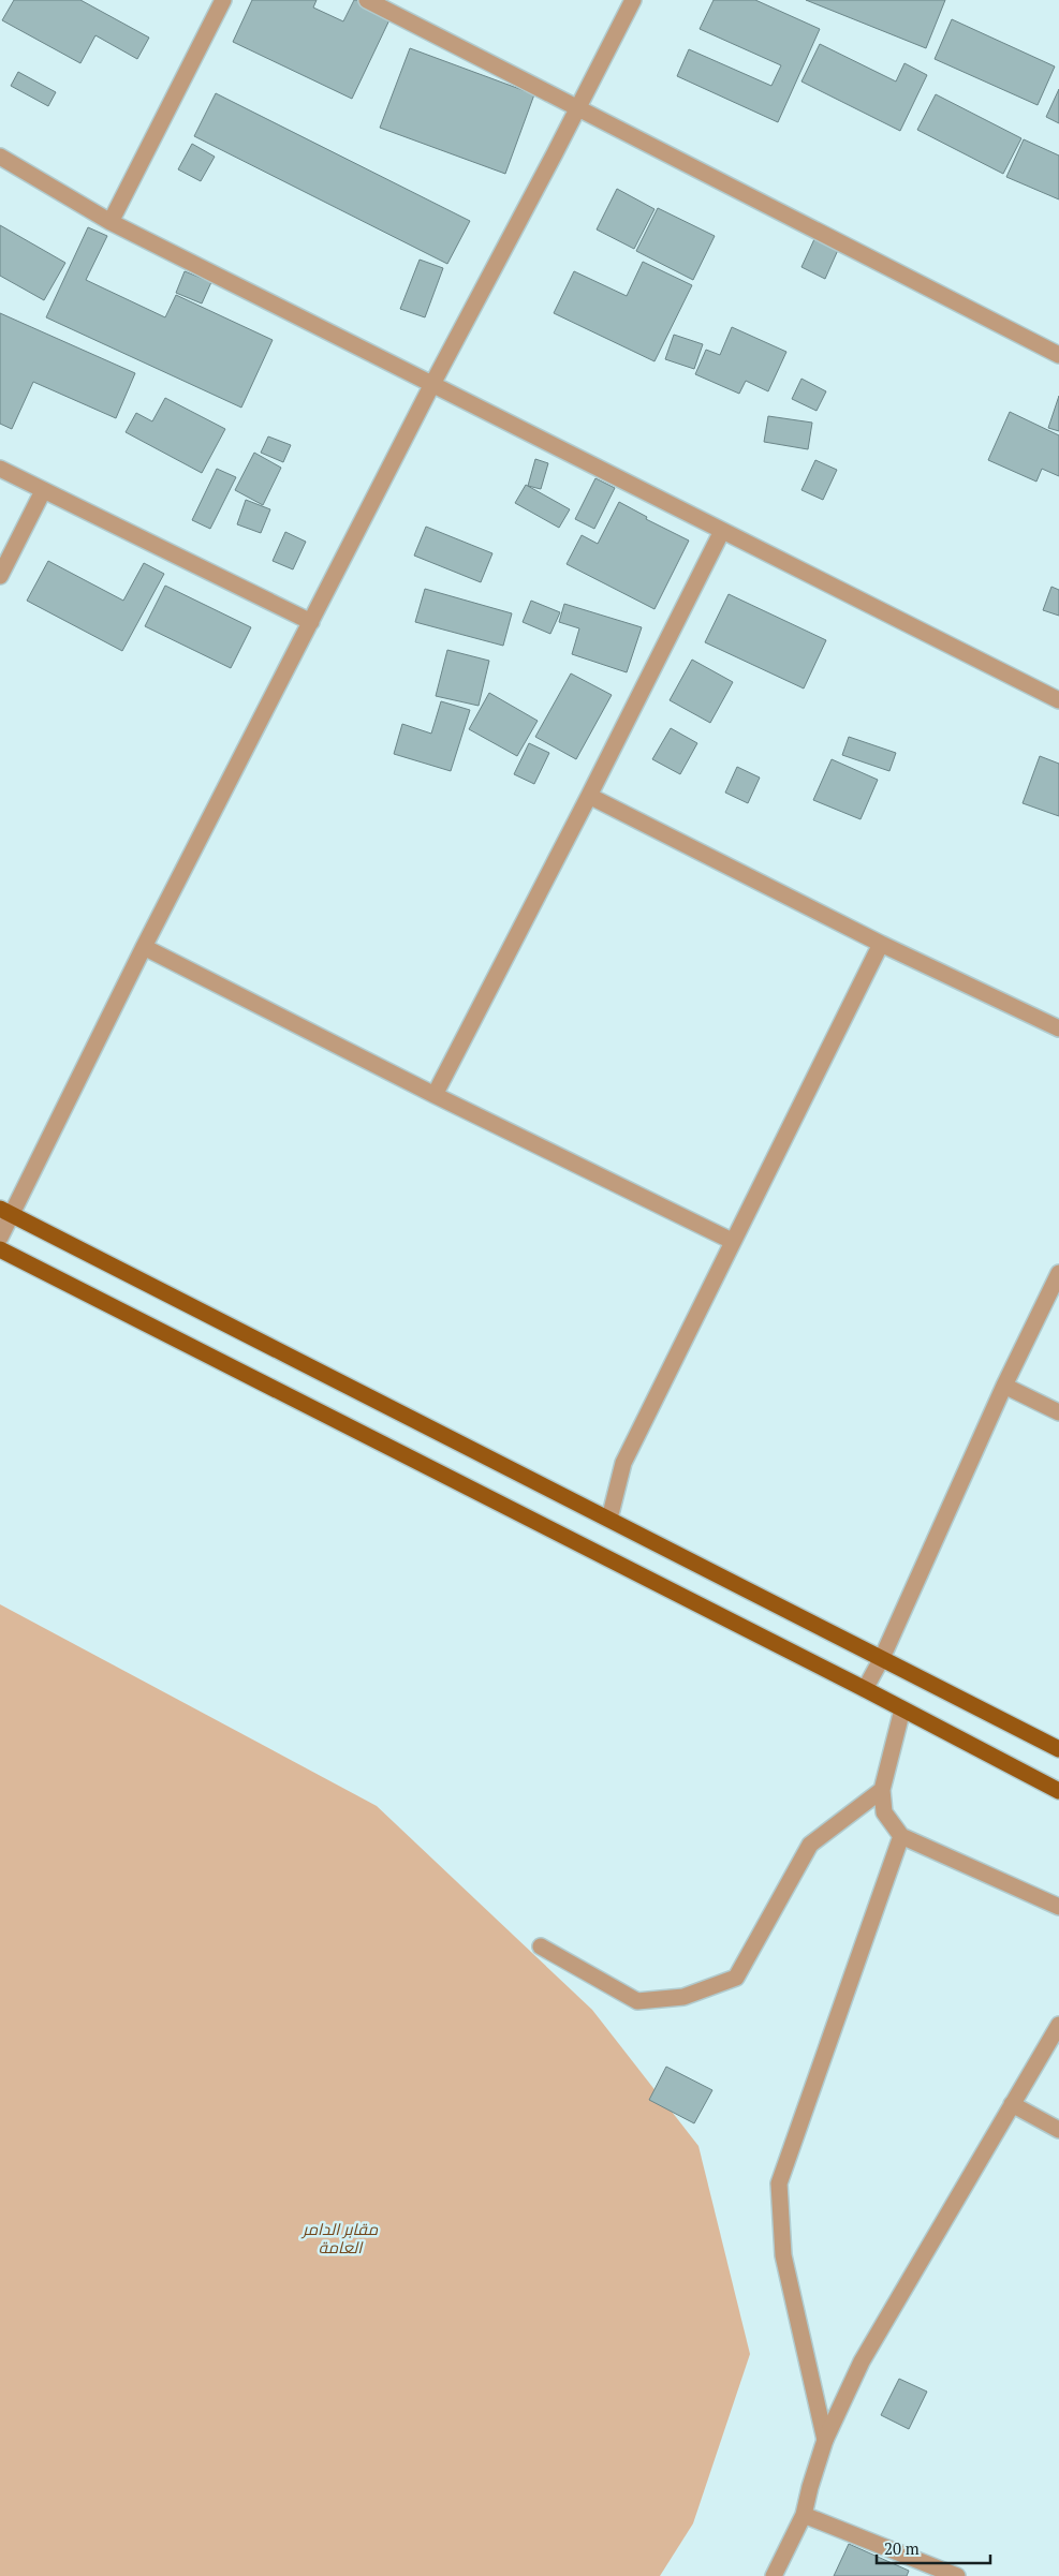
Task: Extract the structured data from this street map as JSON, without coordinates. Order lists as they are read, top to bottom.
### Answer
{
  "parks": ["مقابر الدامر العامة"],
  "scale_bar": "20 m"
}
